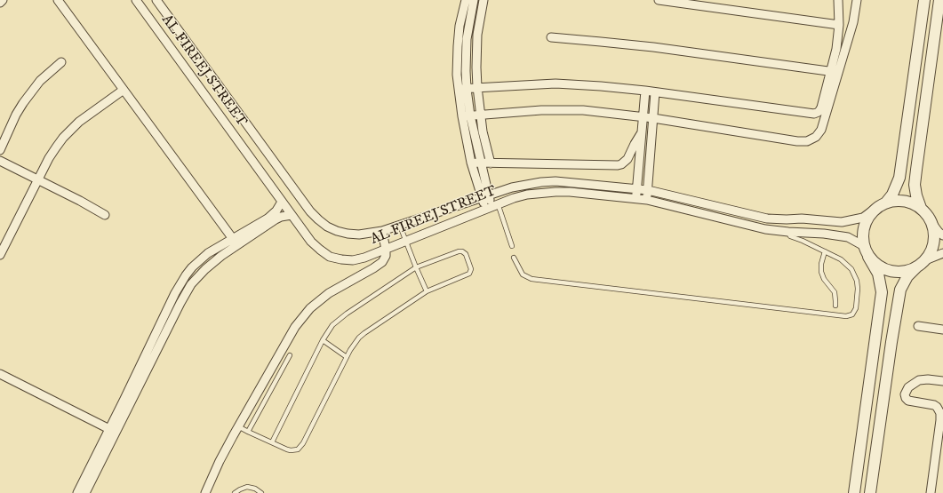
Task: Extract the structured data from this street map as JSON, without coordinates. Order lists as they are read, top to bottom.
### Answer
{
  "streets": {
    "street": ["AL FIREEJ STREET"]
  }
}
